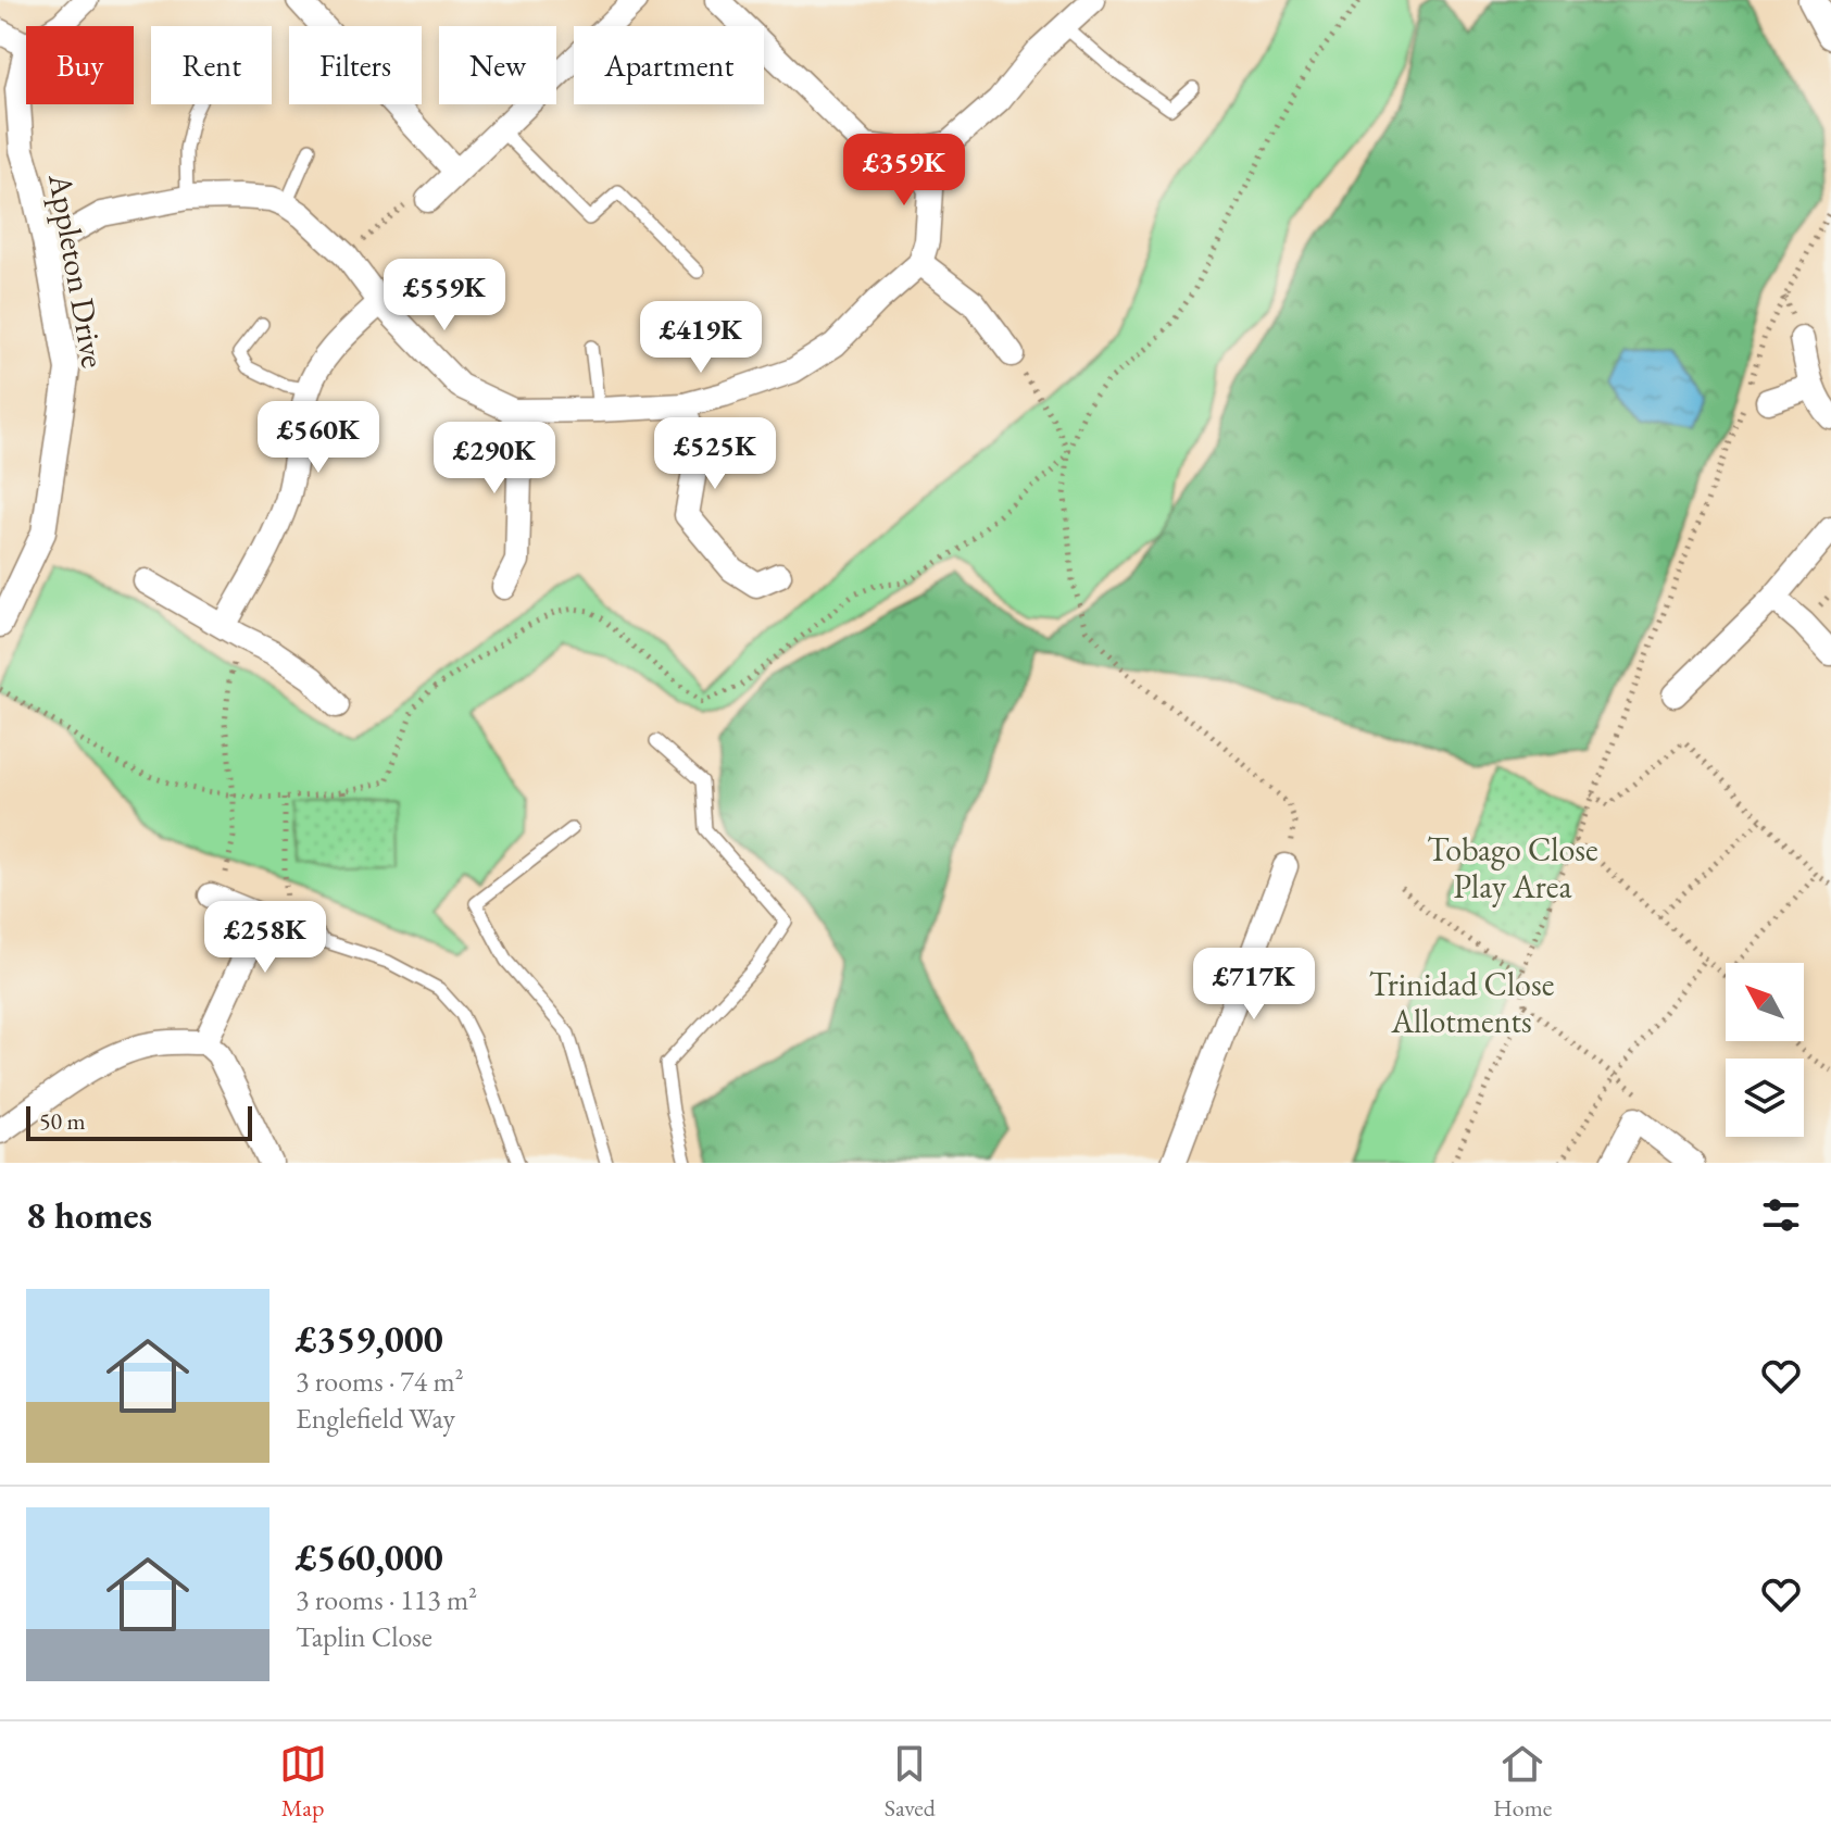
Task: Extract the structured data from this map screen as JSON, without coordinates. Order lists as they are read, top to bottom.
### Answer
{
  "streets": {
    "street": ["Appleton Drive"]
  },
  "parks": ["Tobago Close Play Area", "Trinidad Close Allotments"],
  "scale_bar": "50 m",
  "north": "top left",
  "page": {
    "chip": [
      "Buy",
      "Rent",
      "Filters",
      "New",
      "Apartment"
    ],
    "price": [
      "£359K",
      "£559K",
      "£419K",
      "£560K",
      "£525K",
      "£290K",
      "£258K",
      "£717K"
    ],
    "scale": "50 m",
    "heading": "8 homes",
    "list": [
      {
        "name": "£359,000",
        "note": "3 rooms · 74 m² · Englefield Way"
      },
      {
        "name": "£560,000",
        "note": "3 rooms · 113 m² · Taplin Close"
      }
    ],
    "tabs": ["Map", "Saved", "Home"]
  }
}
